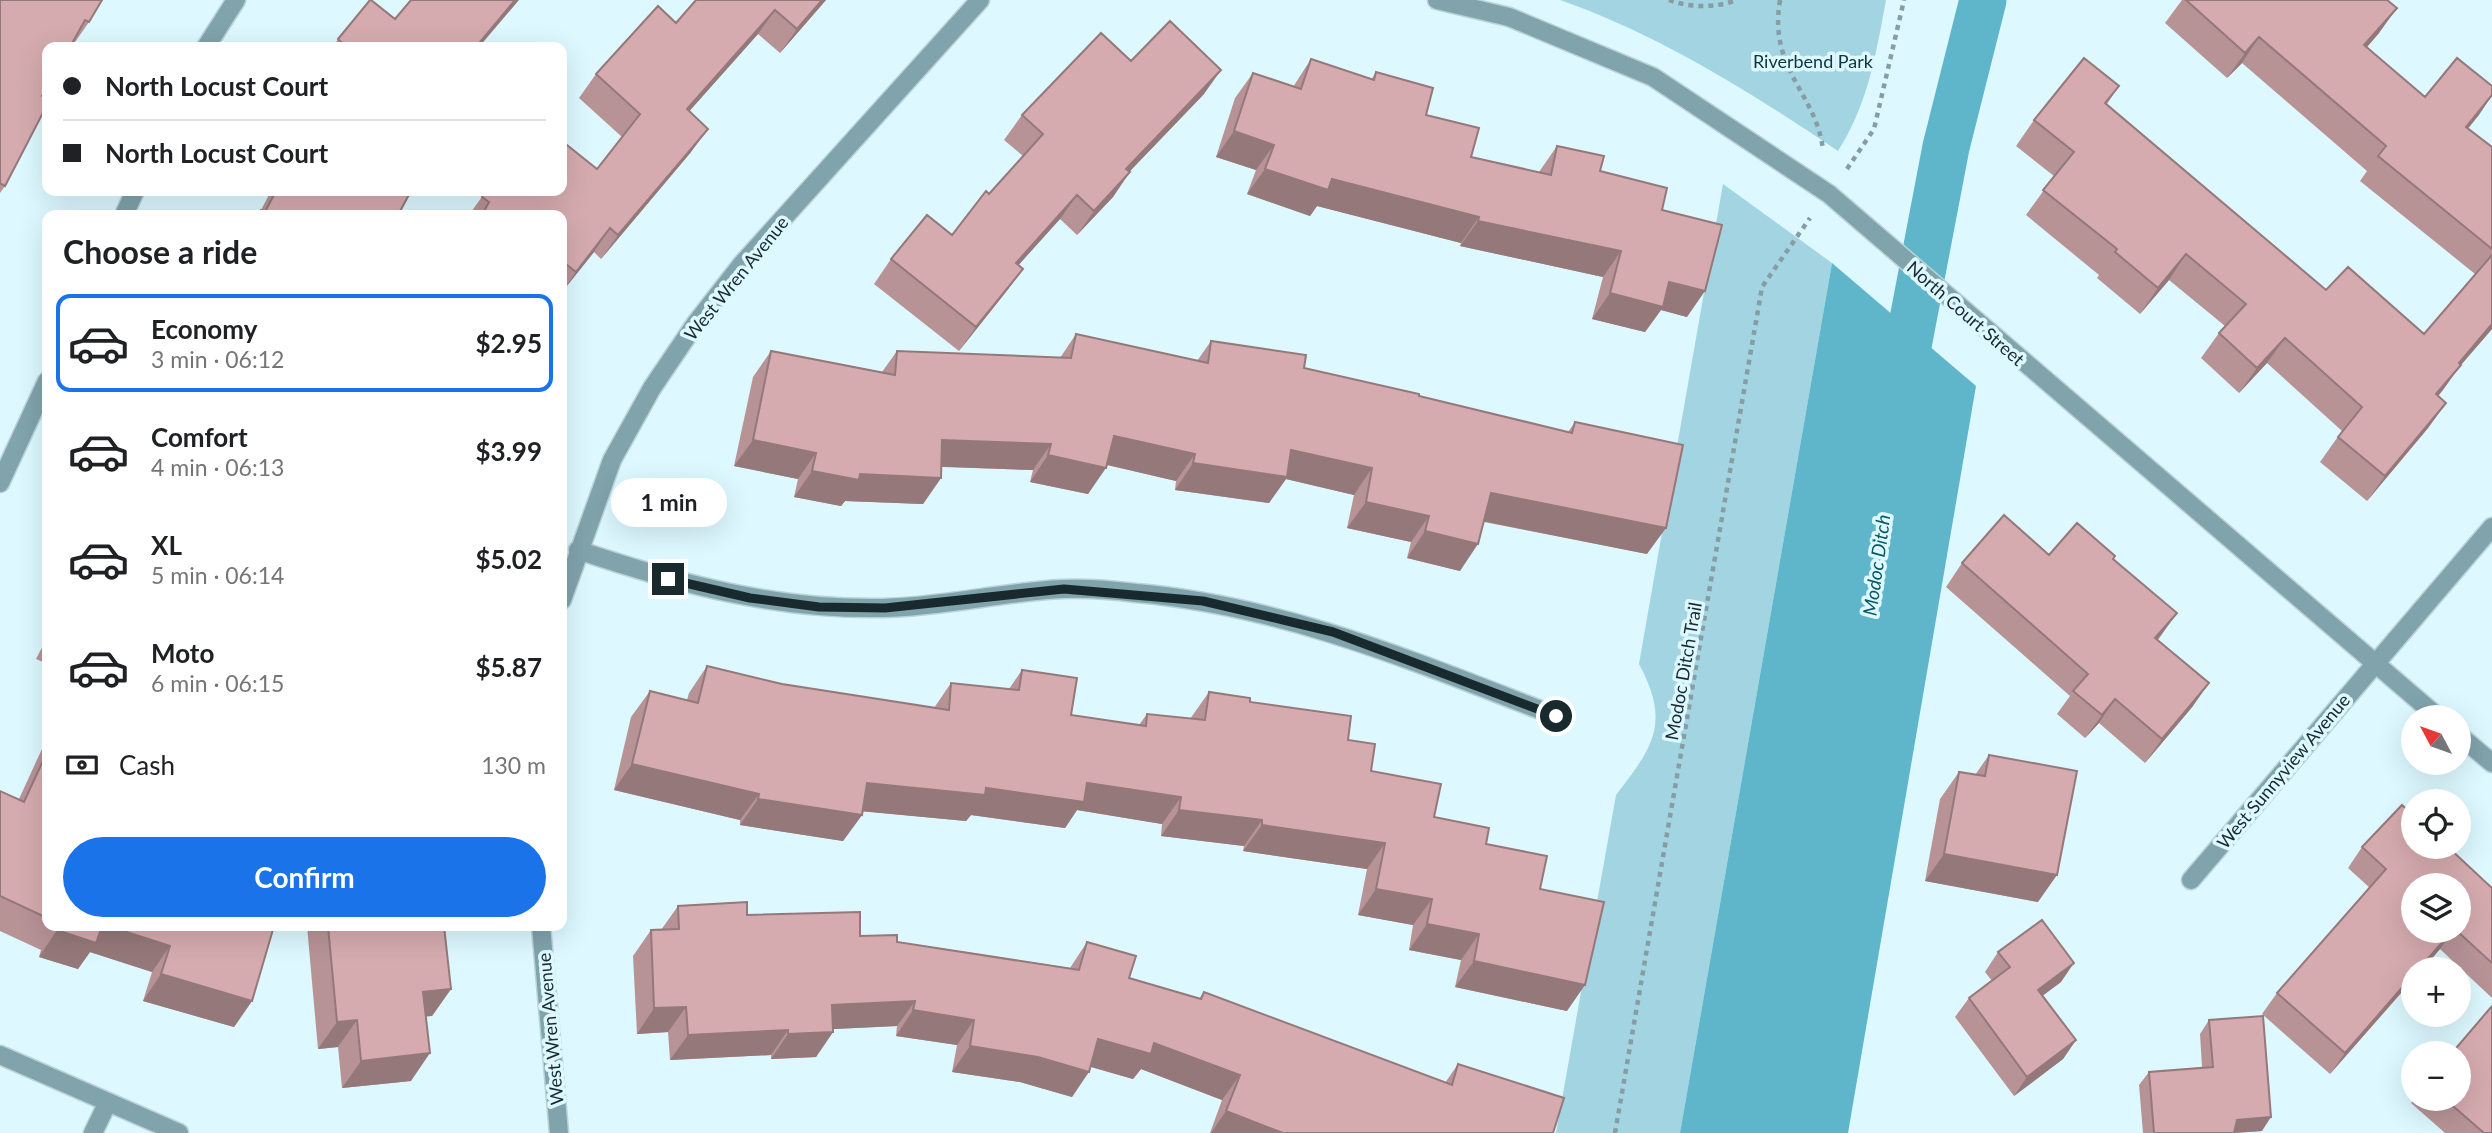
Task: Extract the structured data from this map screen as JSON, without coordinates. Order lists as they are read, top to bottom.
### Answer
{
  "streets": {
    "street": ["West Wren Avenue", "North Court Street", "West Sunnyview Avenue"],
    "path": ["Modoc Ditch Trail"]
  },
  "crossings": [
    ["North Court Street", "West Sunnyview Avenue"]
  ],
  "water": ["Modoc Ditch"],
  "parks": ["Riverbend Park"],
  "north": "top left",
  "page": {
    "banner": ["North Locust Court", "North Locust Court"],
    "heading": "Choose a ride",
    "list": [
      {
        "name": "Economy",
        "note": "3 min · 06:12",
        "value": "$2.95"
      },
      {
        "name": "Comfort",
        "note": "4 min · 06:13",
        "value": "$3.99"
      },
      {
        "name": "XL",
        "note": "5 min · 06:14",
        "value": "$5.02"
      },
      {
        "name": "Moto",
        "note": "6 min · 06:15",
        "value": "$5.87"
      }
    ],
    "bubble": "1 min",
    "map_buttons": ["+", "−"],
    "pay": ["Cash", "130 m"],
    "buttons": "Confirm"
  }
}
